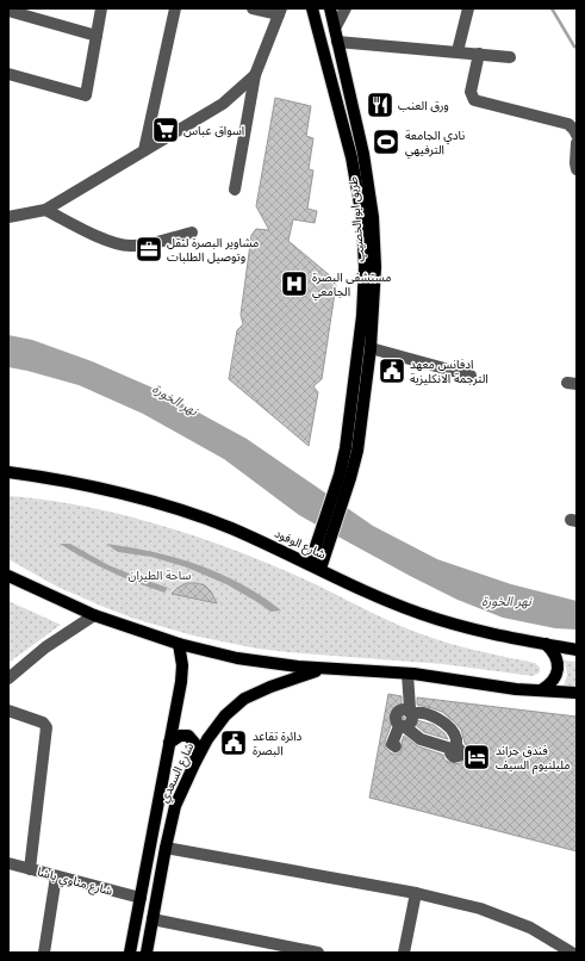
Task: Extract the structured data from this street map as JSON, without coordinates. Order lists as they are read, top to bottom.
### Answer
{
  "streets": {
    "main road": ["طريق ابو الخصيب", "شارع الوفود", "شارع السعدي"],
    "street": ["شارع مناوي باشا"]
  },
  "crossings": [
    ["طريق ابو الخصيب", "شارع الوفود"],
    ["شارع السعدي", "شارع مناوي باشا"]
  ],
  "water": ["نهر الخورة"],
  "parks": ["ساحة الطيران"],
  "places": {
    "restaurant": ["ورق العنب"],
    "supermarket": ["اسواق عباس"],
    "sports": ["نادي الجامعة الترفيهي"],
    "office": ["مشاوير البصرة لنقل وتوصيل الطلبات"],
    "hospital": ["مستشفى البصرة الجامعي"],
    "public building": ["ادفانس معهد الترجمة الانكليزية", "دائرة تقاعد البصرة"],
    "hotel": ["فندق جراند مليلنيوم السيف"]
  }
}
